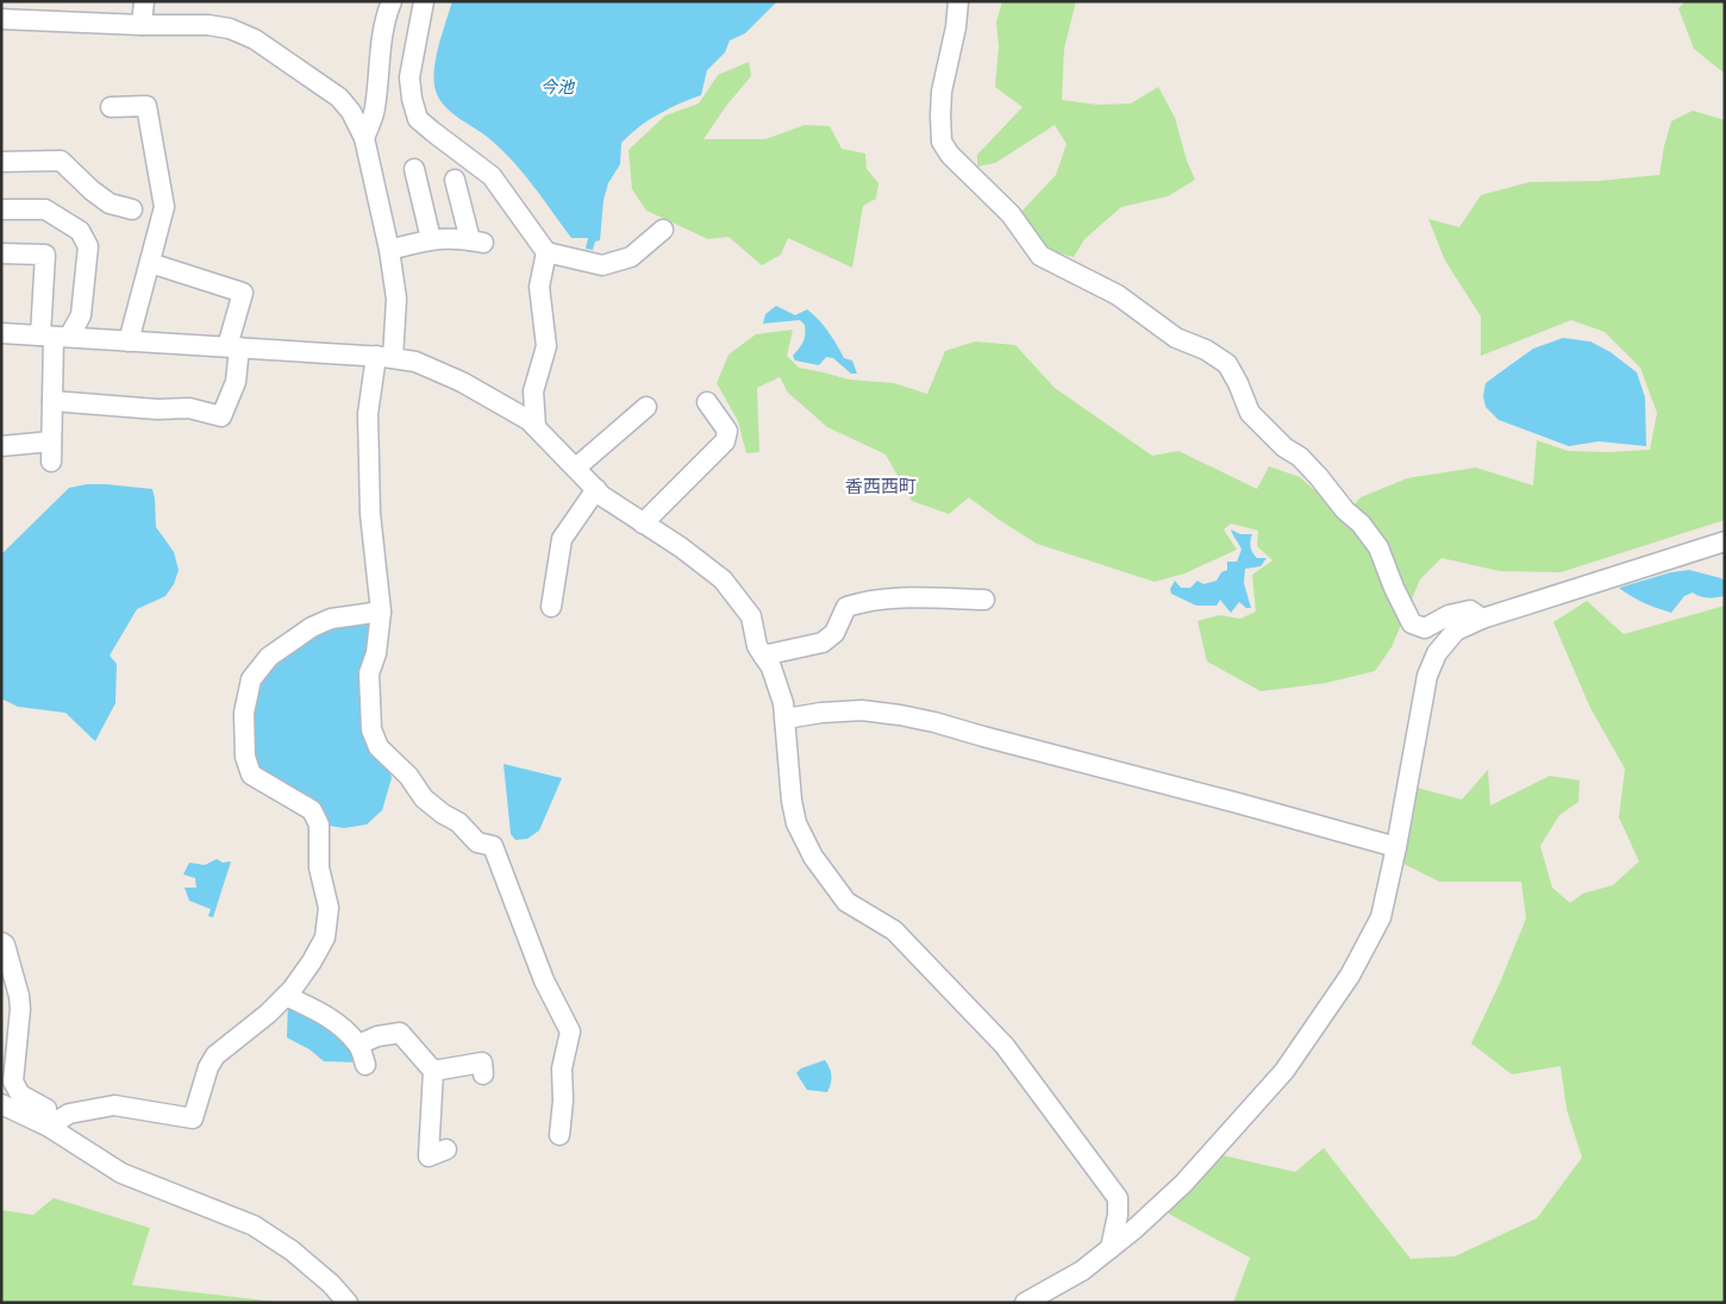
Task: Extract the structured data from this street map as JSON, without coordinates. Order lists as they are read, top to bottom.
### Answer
{
  "districts": ["香西西町"],
  "water": ["今池"]
}
